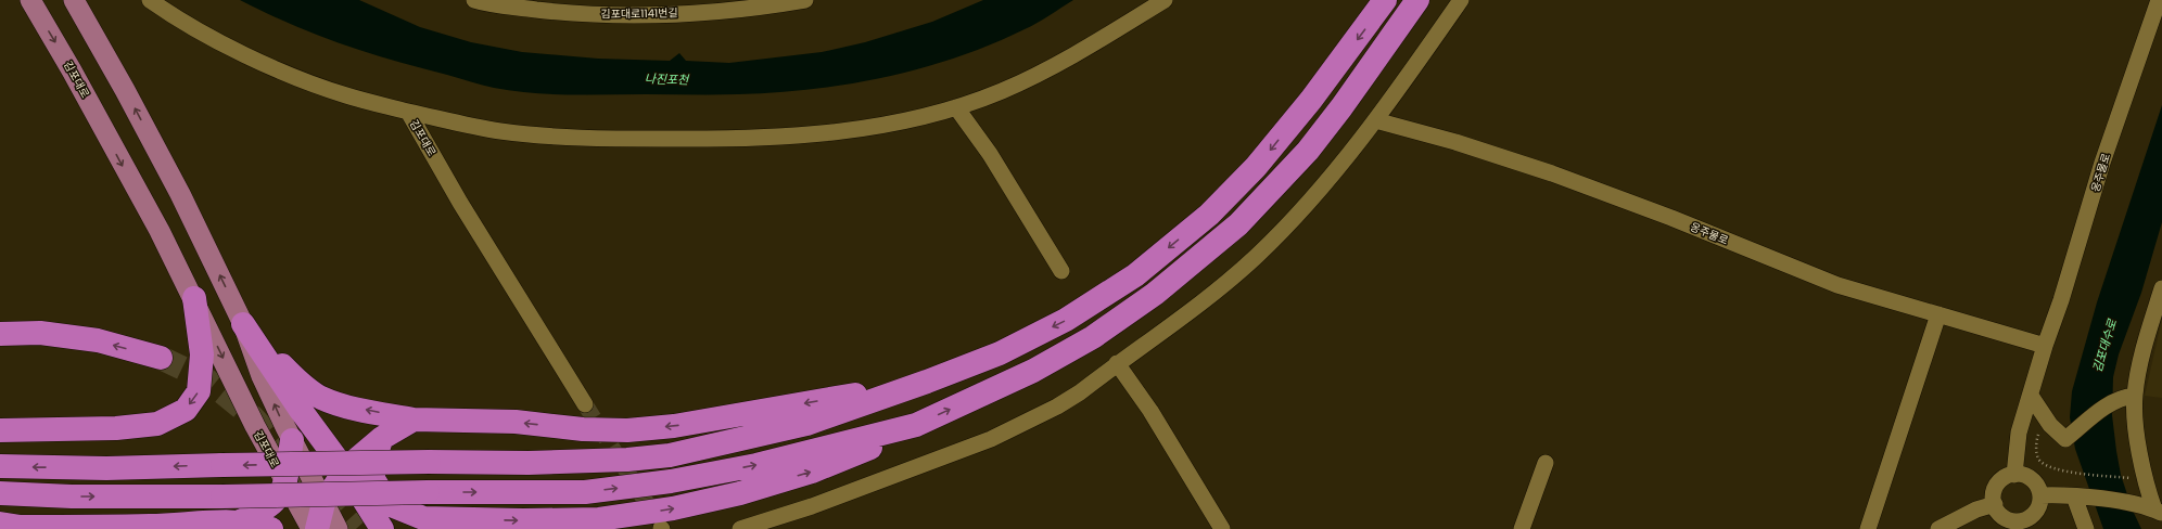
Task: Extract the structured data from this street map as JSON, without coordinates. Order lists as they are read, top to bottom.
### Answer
{
  "streets": {
    "main road": ["김포대로"],
    "street": ["김포대로1141번길", "옹주물로"]
  },
  "water": ["나진포천", "김포대수로"]
}
